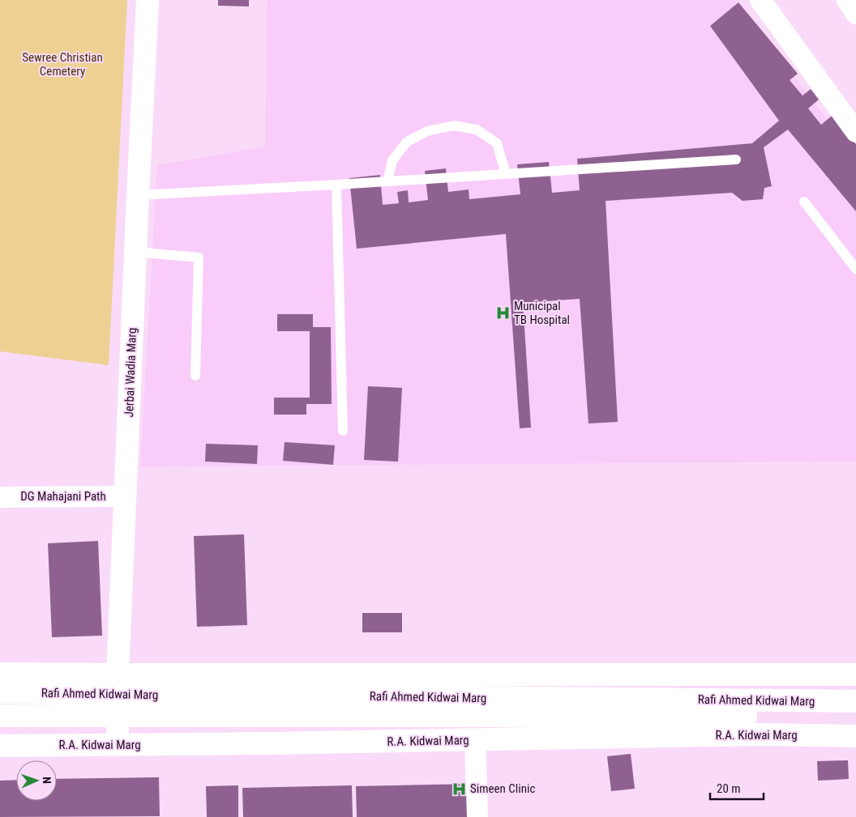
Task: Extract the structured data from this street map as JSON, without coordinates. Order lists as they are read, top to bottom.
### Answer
{
  "streets": {
    "main road": ["Jerbai Wadia Marg", "Rafi Ahmed Kidwai Marg", "R.A. Kidwai Marg"],
    "street": ["DG Mahajani Path"]
  },
  "crossings": [
    ["Jerbai Wadia Marg", "DG Mahajani Path"],
    ["Jerbai Wadia Marg", "Rafi Ahmed Kidwai Marg"],
    ["Jerbai Wadia Marg", "R.A. Kidwai Marg"]
  ],
  "parks": ["Sewree Christian Cemetery"],
  "places": {
    "hospital": ["Municipal TB Hospital", "Simeen Clinic"]
  },
  "scale_bar": "20 m",
  "north": "right"
}
